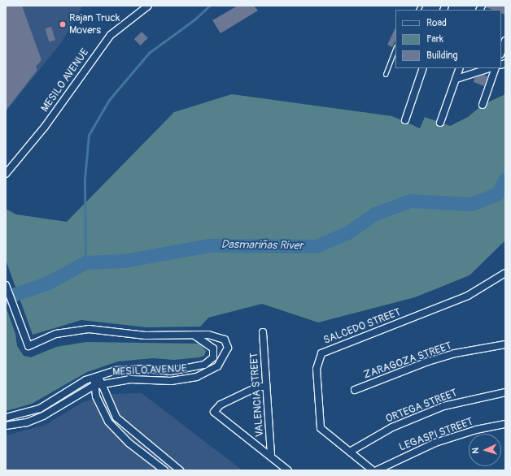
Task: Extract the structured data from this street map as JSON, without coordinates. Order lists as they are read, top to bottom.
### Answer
{
  "streets": {
    "street": [
      "MESILO AVENUE",
      "SALCEDO STREET",
      "ZARAGOZA STREET",
      "VALENCIA STREET",
      "ORTEGA STREET",
      "LEGASPI STREET"
    ]
  },
  "crossings": [
    ["SALCEDO STREET", "ORTEGA STREET"]
  ],
  "water": ["Dasmariñas River"],
  "places": ["Rajan Truck Movers"],
  "legend": ["Road", "Park", "Building"],
  "north": "left"
}
